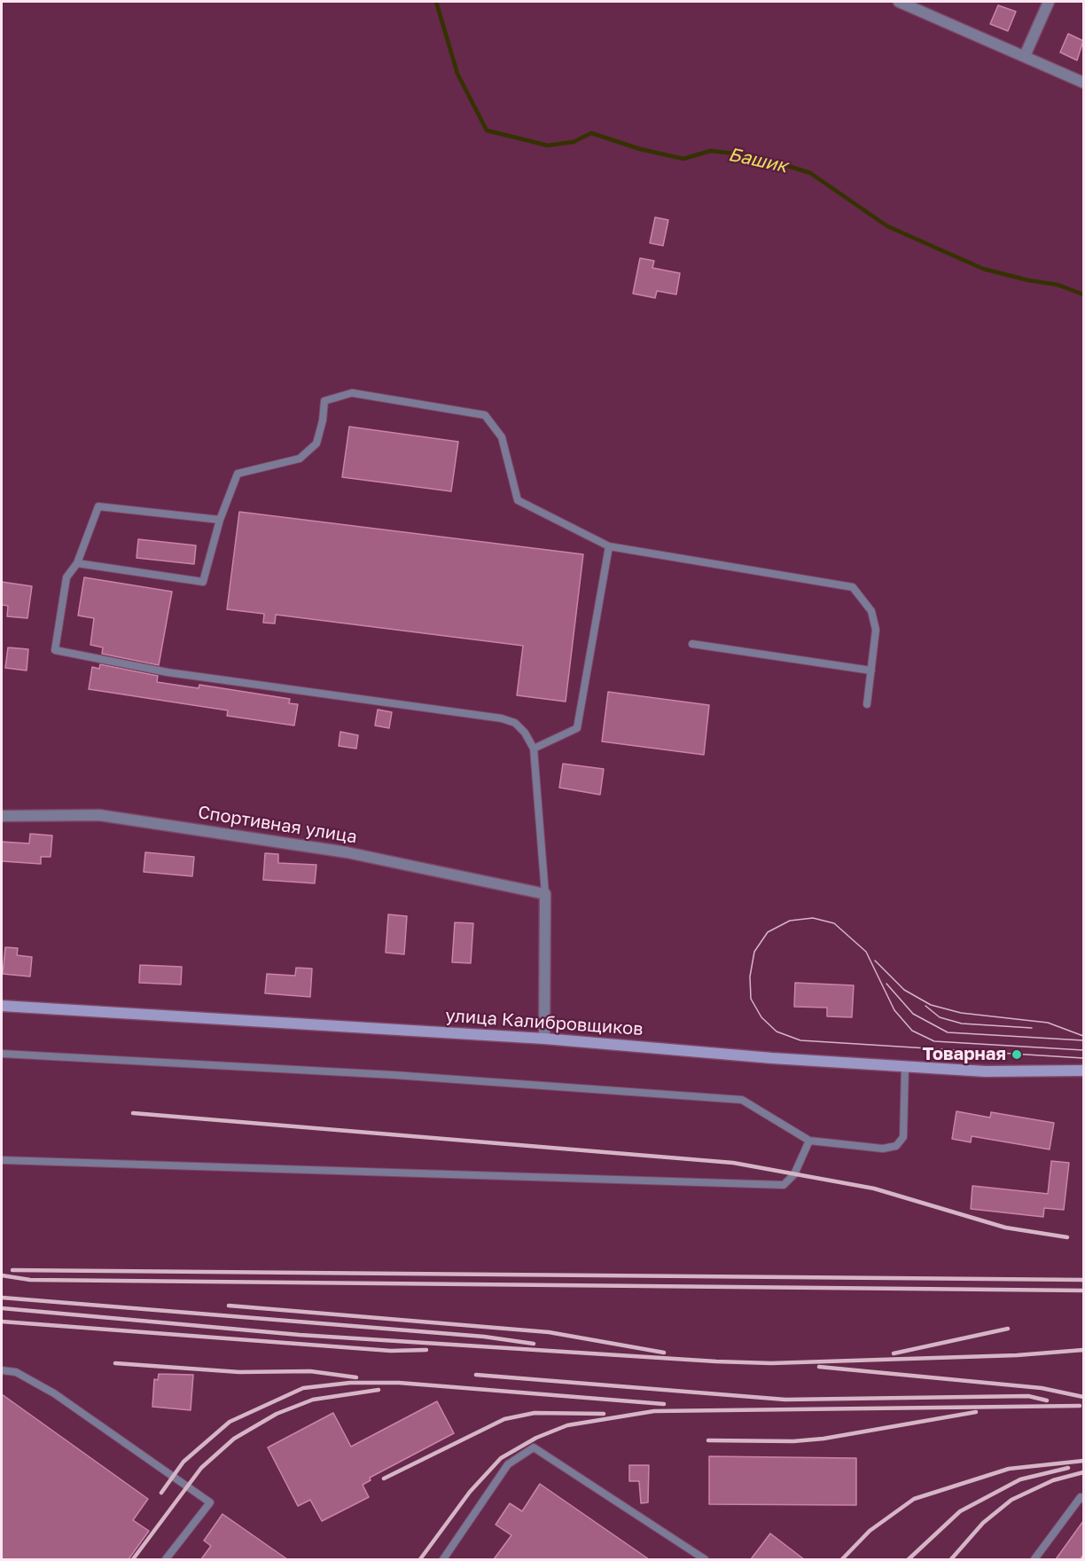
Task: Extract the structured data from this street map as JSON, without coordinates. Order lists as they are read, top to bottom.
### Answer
{
  "streets": {
    "street": ["Спортивная улица", "улица Калибровщиков"]
  },
  "water": ["Башик"],
  "places": ["Товарная"]
}
